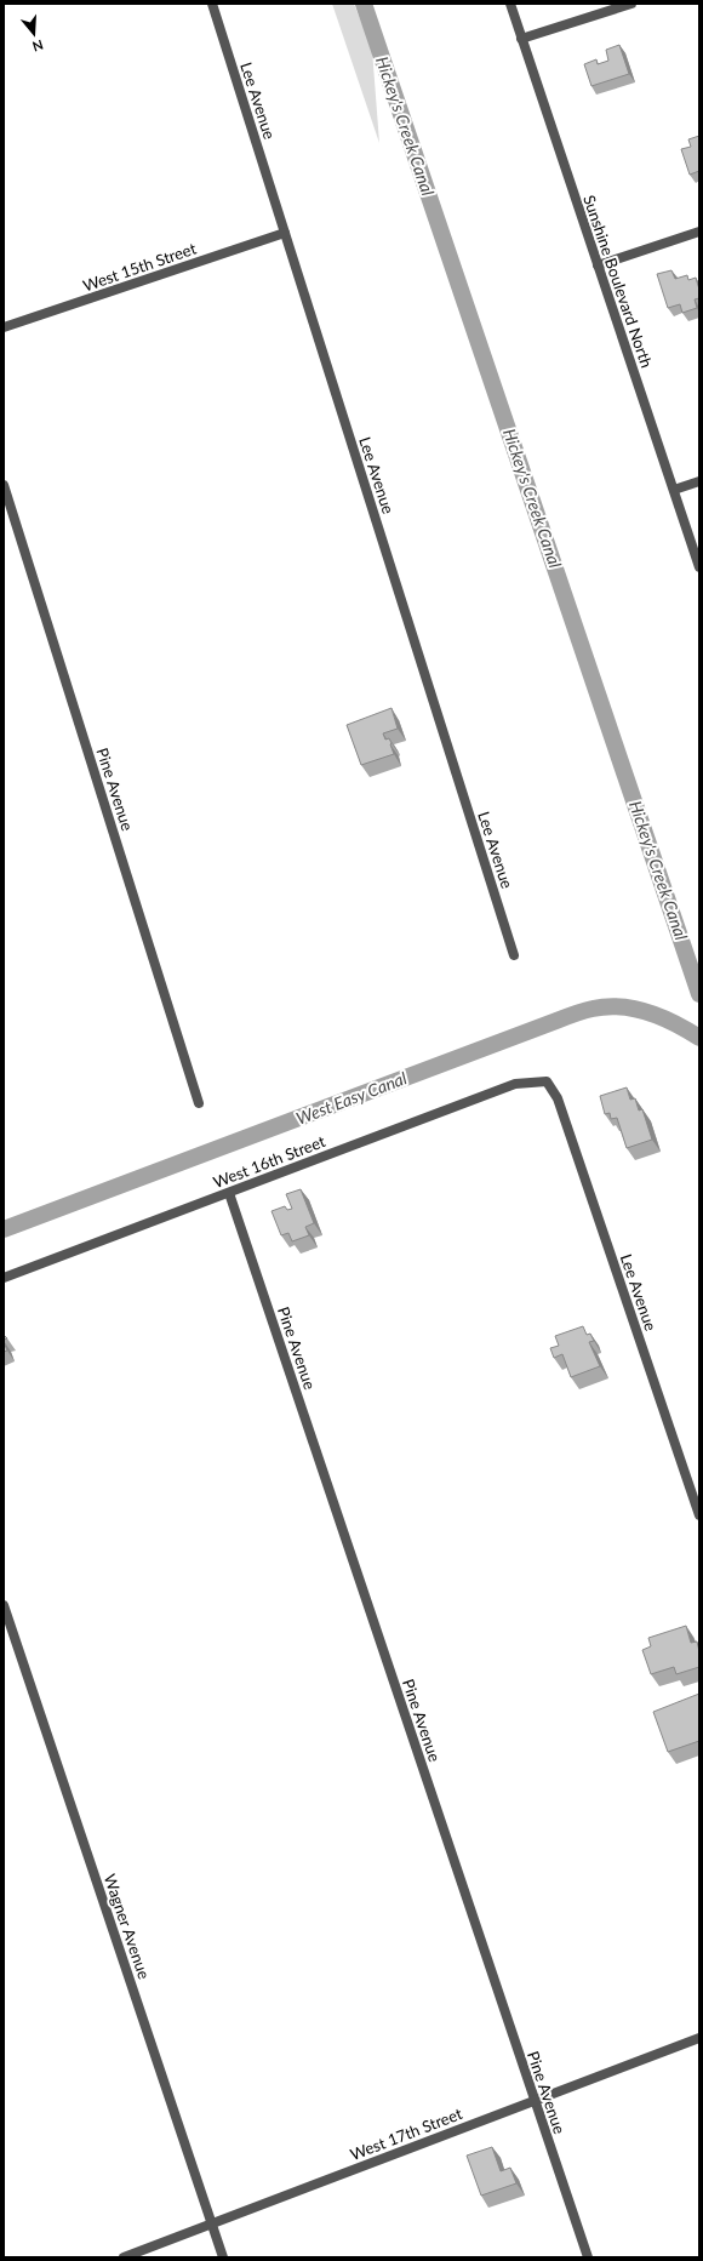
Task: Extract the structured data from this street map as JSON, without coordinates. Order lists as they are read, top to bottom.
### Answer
{
  "streets": {
    "street": [
      "Lee Avenue",
      "West 15th Street",
      "Sunshine Boulevard North",
      "Pine Avenue",
      "West 16th Street",
      "Wagner Avenue",
      "West 17th Street"
    ]
  },
  "crossings": [
    ["Lee Avenue", "West 15th Street"],
    ["Lee Avenue", "West 16th Street"],
    ["Pine Avenue", "West 16th Street"],
    ["Pine Avenue", "West 17th Street"],
    ["Wagner Avenue", "West 17th Street"]
  ],
  "water": ["Hickey's Creek Canal", "West Easy Canal"],
  "north": "bottom"
}
